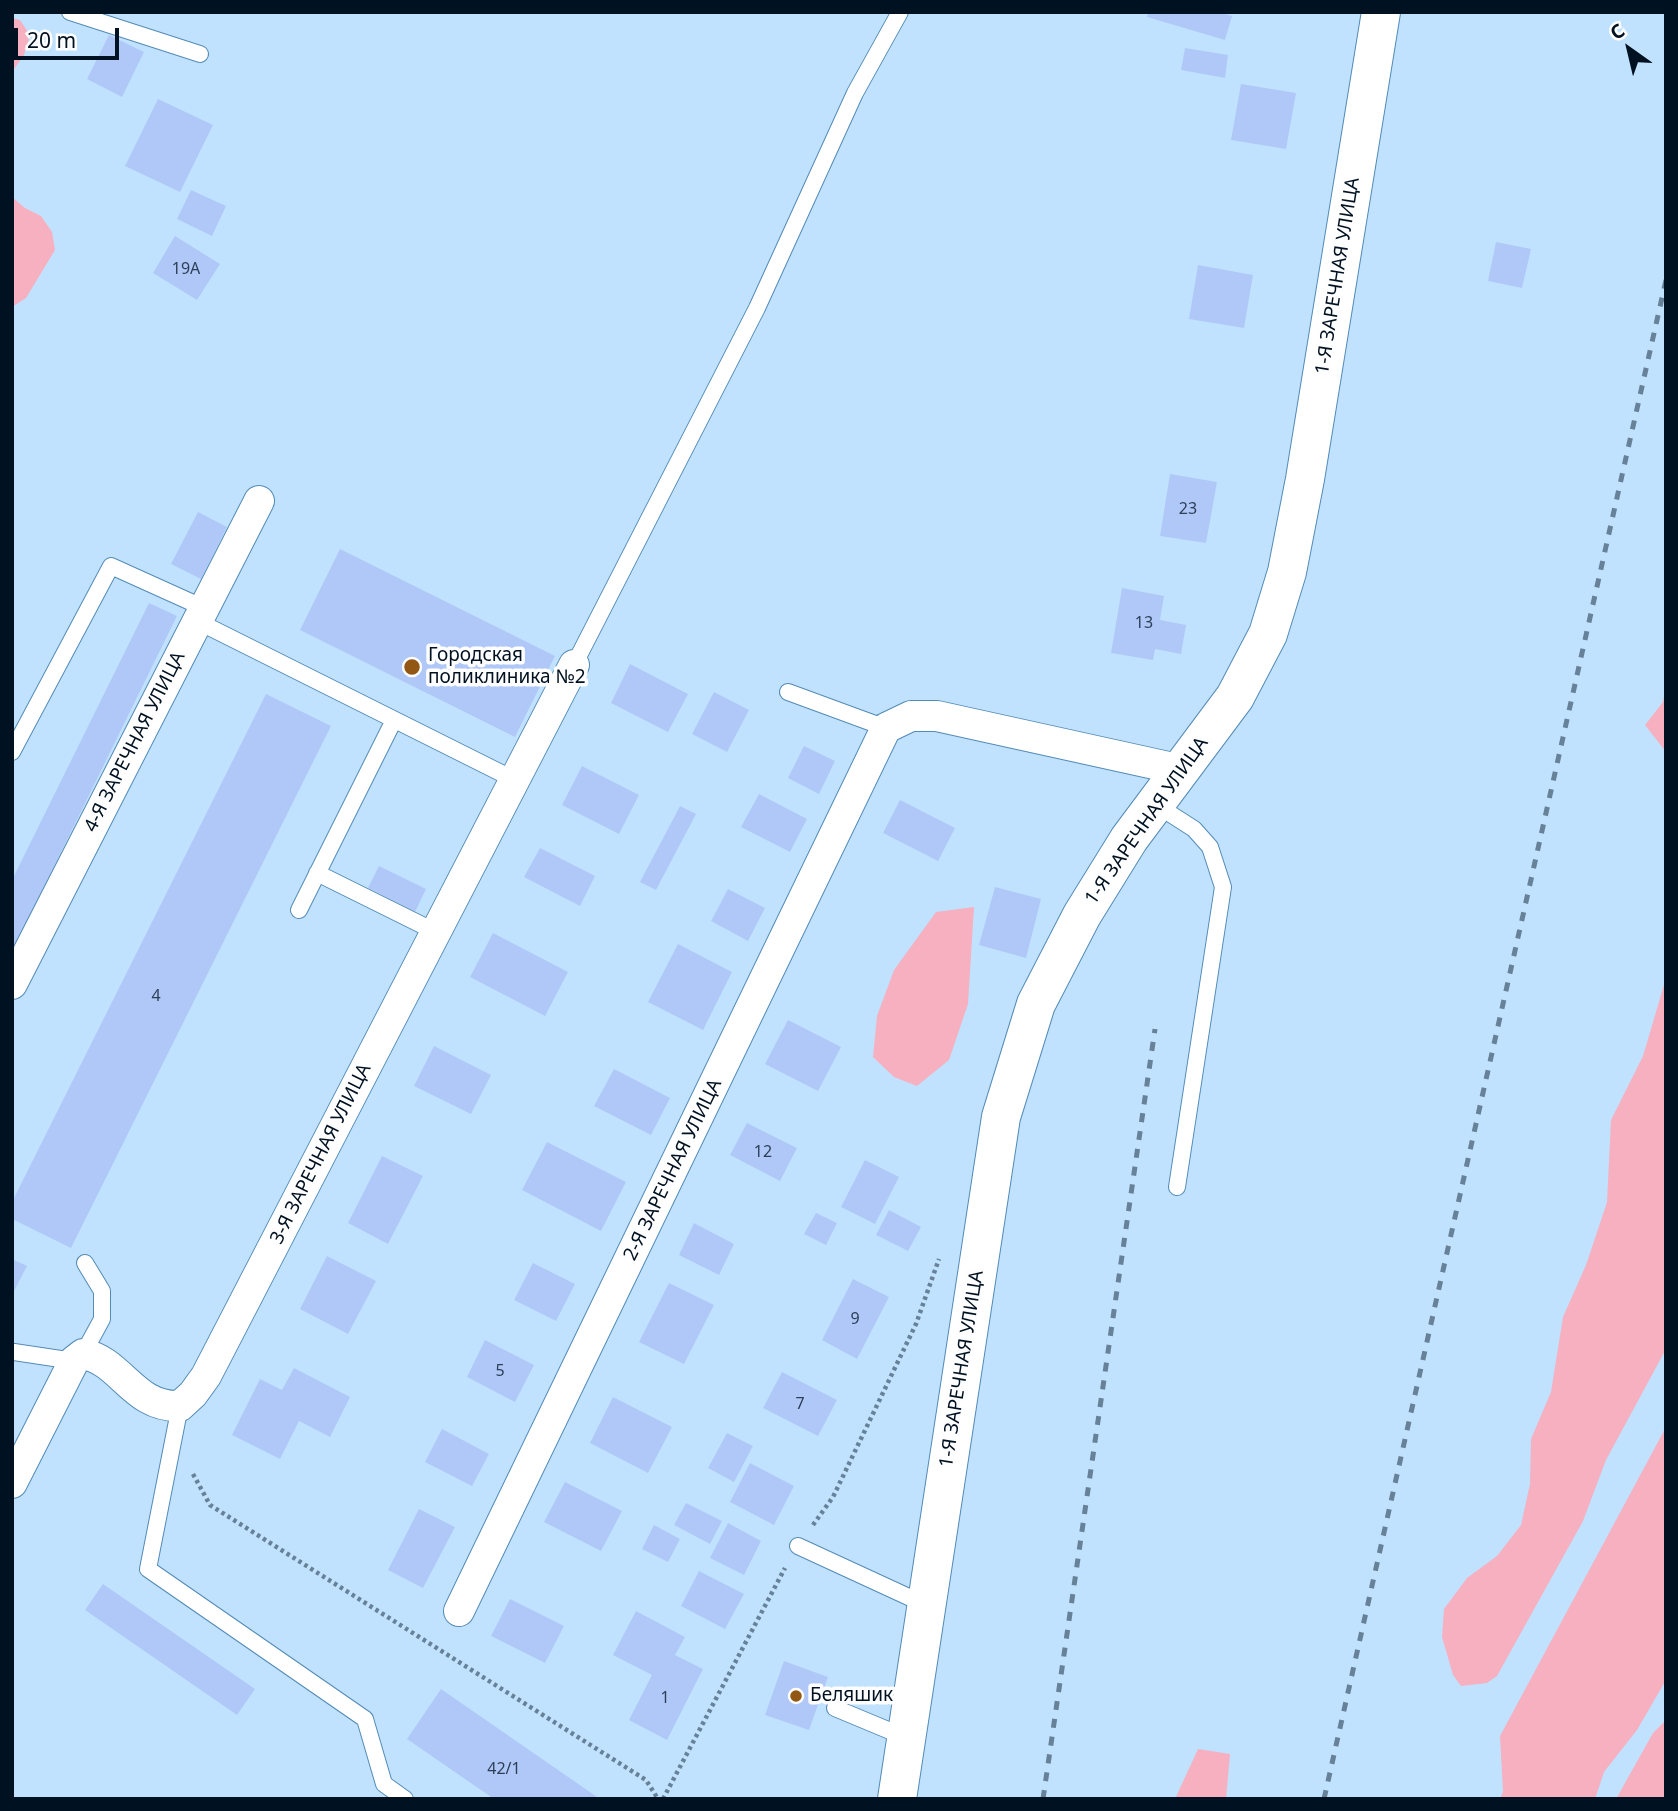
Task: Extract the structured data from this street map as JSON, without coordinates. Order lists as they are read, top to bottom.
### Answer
{
  "streets": {
    "street": [
      "1-Я ЗАРЕЧНАЯ УЛИЦА",
      "4-Я ЗАРЕЧНАЯ УЛИЦА",
      "3-Я ЗАРЕЧНАЯ УЛИЦА",
      "2-Я ЗАРЕЧНАЯ УЛИЦА"
    ]
  },
  "places": ["Городская поликлиника №2", "Беляшик"],
  "house_numbers": [
    "19А",
    "23",
    "13",
    "4",
    "12",
    "9",
    "5",
    "7",
    "1",
    "42/1"
  ],
  "scale_bar": "20 m",
  "north": "top left"
}
